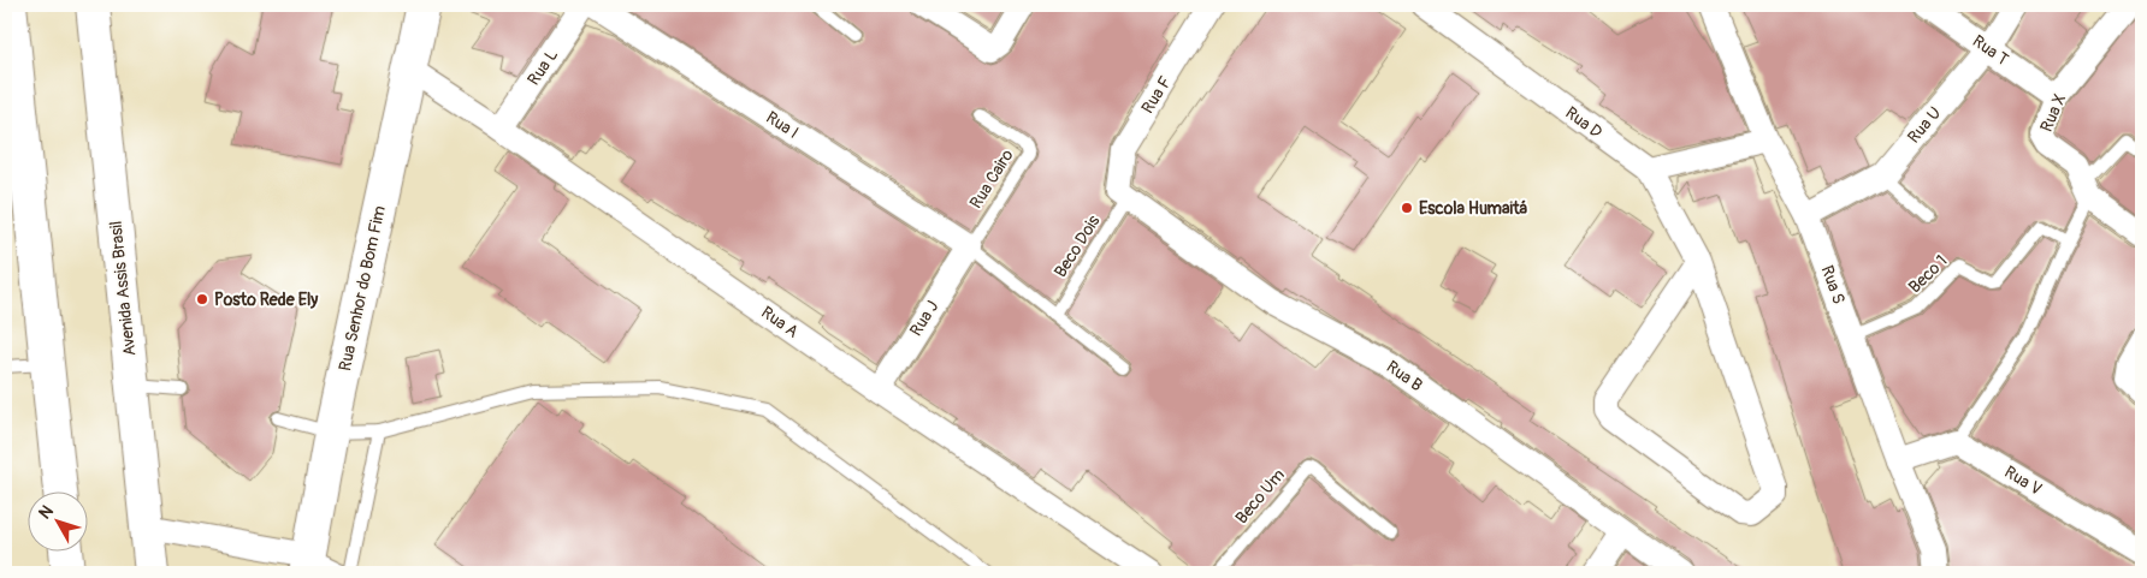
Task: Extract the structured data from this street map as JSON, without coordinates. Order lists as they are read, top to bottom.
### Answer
{
  "streets": {
    "main road": ["Avenida Assis Brasil", "Rua Senhor do Bom Fim"],
    "street": [
      "Rua T",
      "Rua L",
      "Rua F",
      "Rua X",
      "Rua D",
      "Rua I",
      "Rua U",
      "Rua S",
      "Rua J",
      "Rua A",
      "Rua B",
      "Rua V"
    ],
    "lane": [
      "Rua Cairo",
      "Beco Dois",
      "Beco 1",
      "Beco Um"
    ]
  },
  "crossings": [
    ["Rua T", "Rua X"],
    ["Rua T", "Rua U"],
    ["Rua L", "Rua A"],
    ["Rua F", "Beco Dois"],
    ["Rua F", "Rua B"],
    ["Rua I", "Rua Cairo"],
    ["Rua I", "Rua J"],
    ["Rua U", "Rua S"],
    ["Rua Cairo", "Rua J"],
    ["Beco Dois", "Rua B"],
    ["Beco 1", "Rua S"],
    ["Rua Senhor do Bom Fim", "Rua A"],
    ["Rua J", "Rua A"]
  ],
  "places": ["Escola Humaitá", "Posto Rede Ely"],
  "north": "top left"
}
